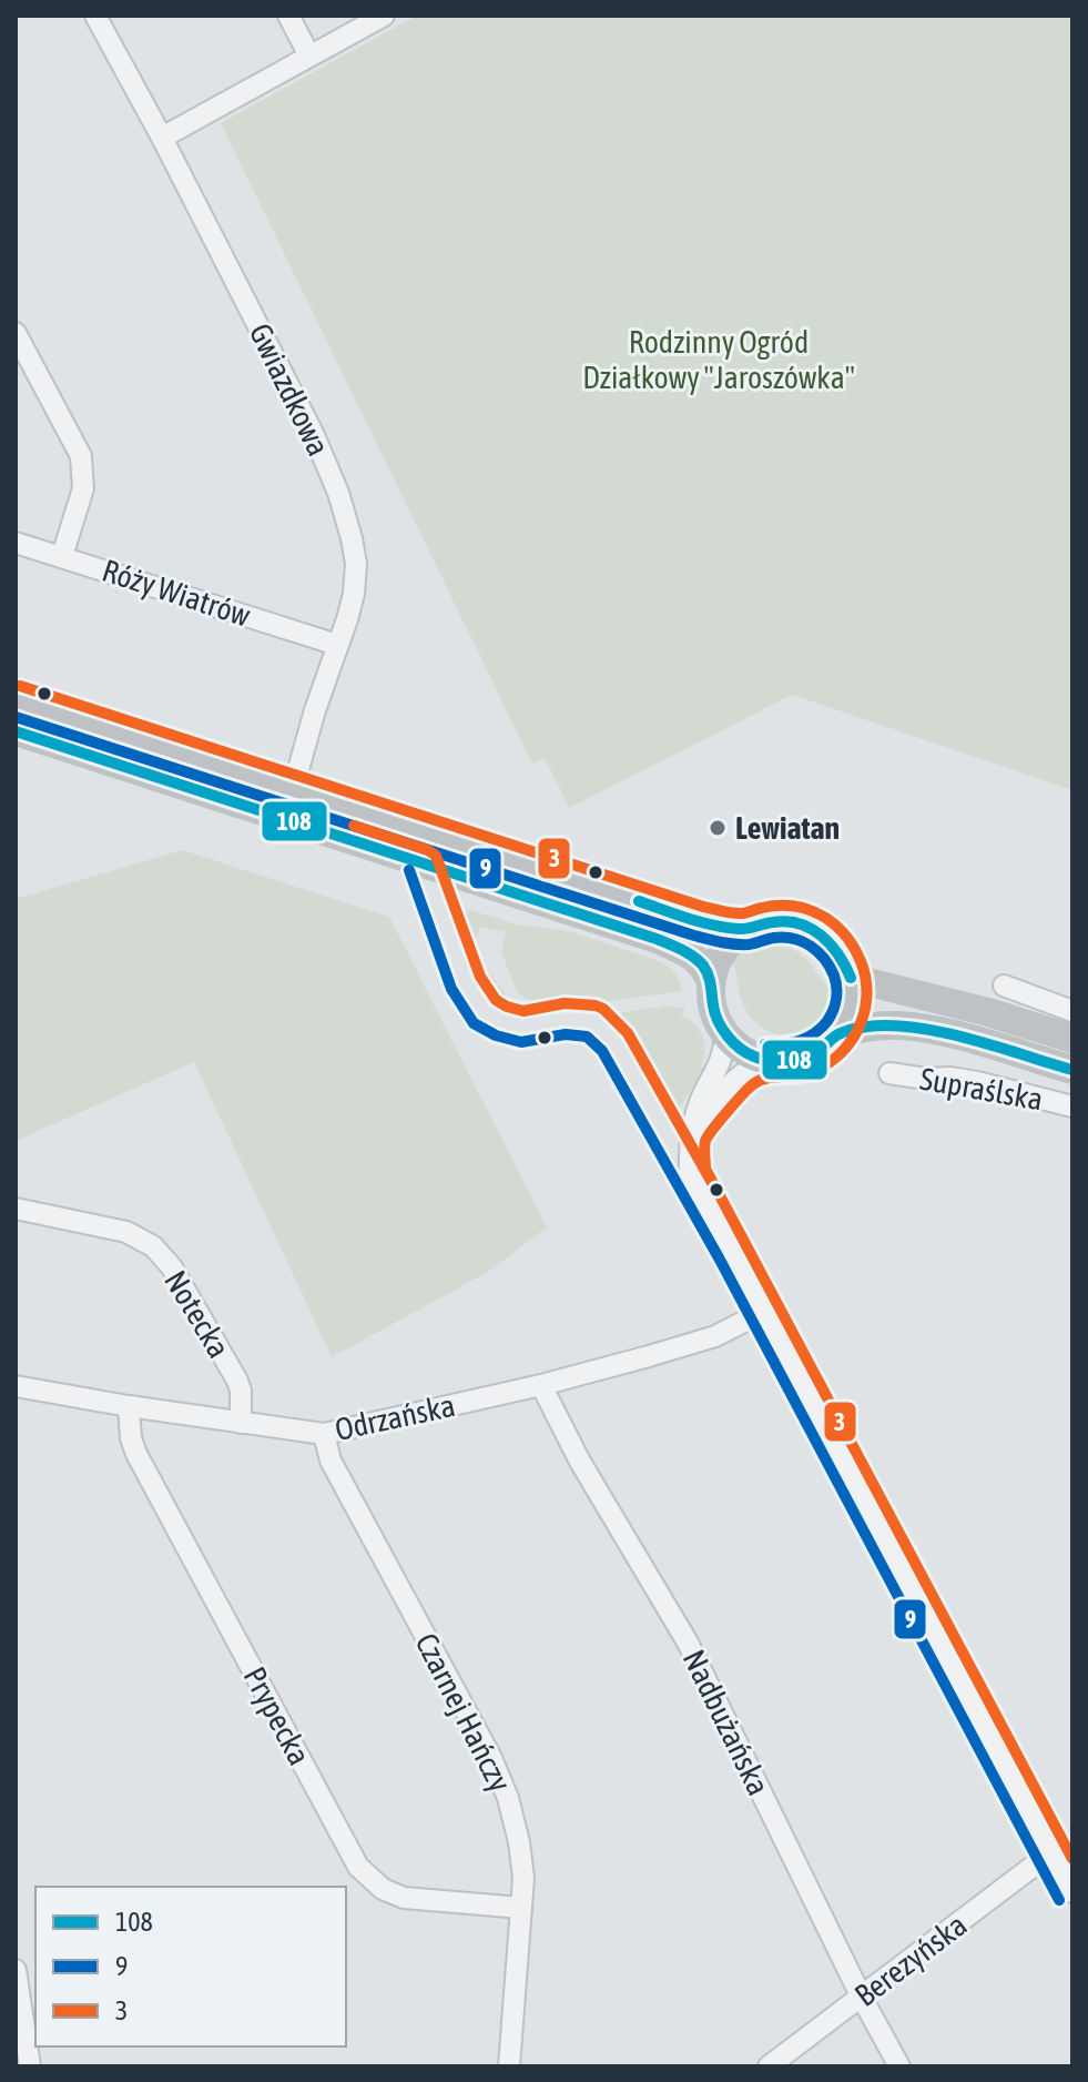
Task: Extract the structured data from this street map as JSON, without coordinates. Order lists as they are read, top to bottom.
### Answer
{
  "streets": {
    "street": [
      "Gwiazdkowa",
      "Róży Wiatrów",
      "Supraślska",
      "Notecka",
      "Odrzańska",
      "Czarnej Hańczy",
      "Prypecka",
      "Nadbużańska",
      "Berezyńska"
    ]
  },
  "crossings": [
    ["Gwiazdkowa", "Róży Wiatrów"],
    ["Notecka", "Odrzańska"],
    ["Odrzańska", "Czarnej Hańczy"],
    ["Odrzańska", "Prypecka"],
    ["Odrzańska", "Nadbużańska"],
    ["Czarnej Hańczy", "Prypecka"],
    ["Nadbużańska", "Berezyńska"]
  ],
  "parks": ["Rodzinny Ogród Działkowy \"Jaroszówka\""],
  "places": ["Lewiatan"],
  "lines": ["transit line 3", "transit line 9", "transit line 108"],
  "legend": ["108", "9", "3"]
}
